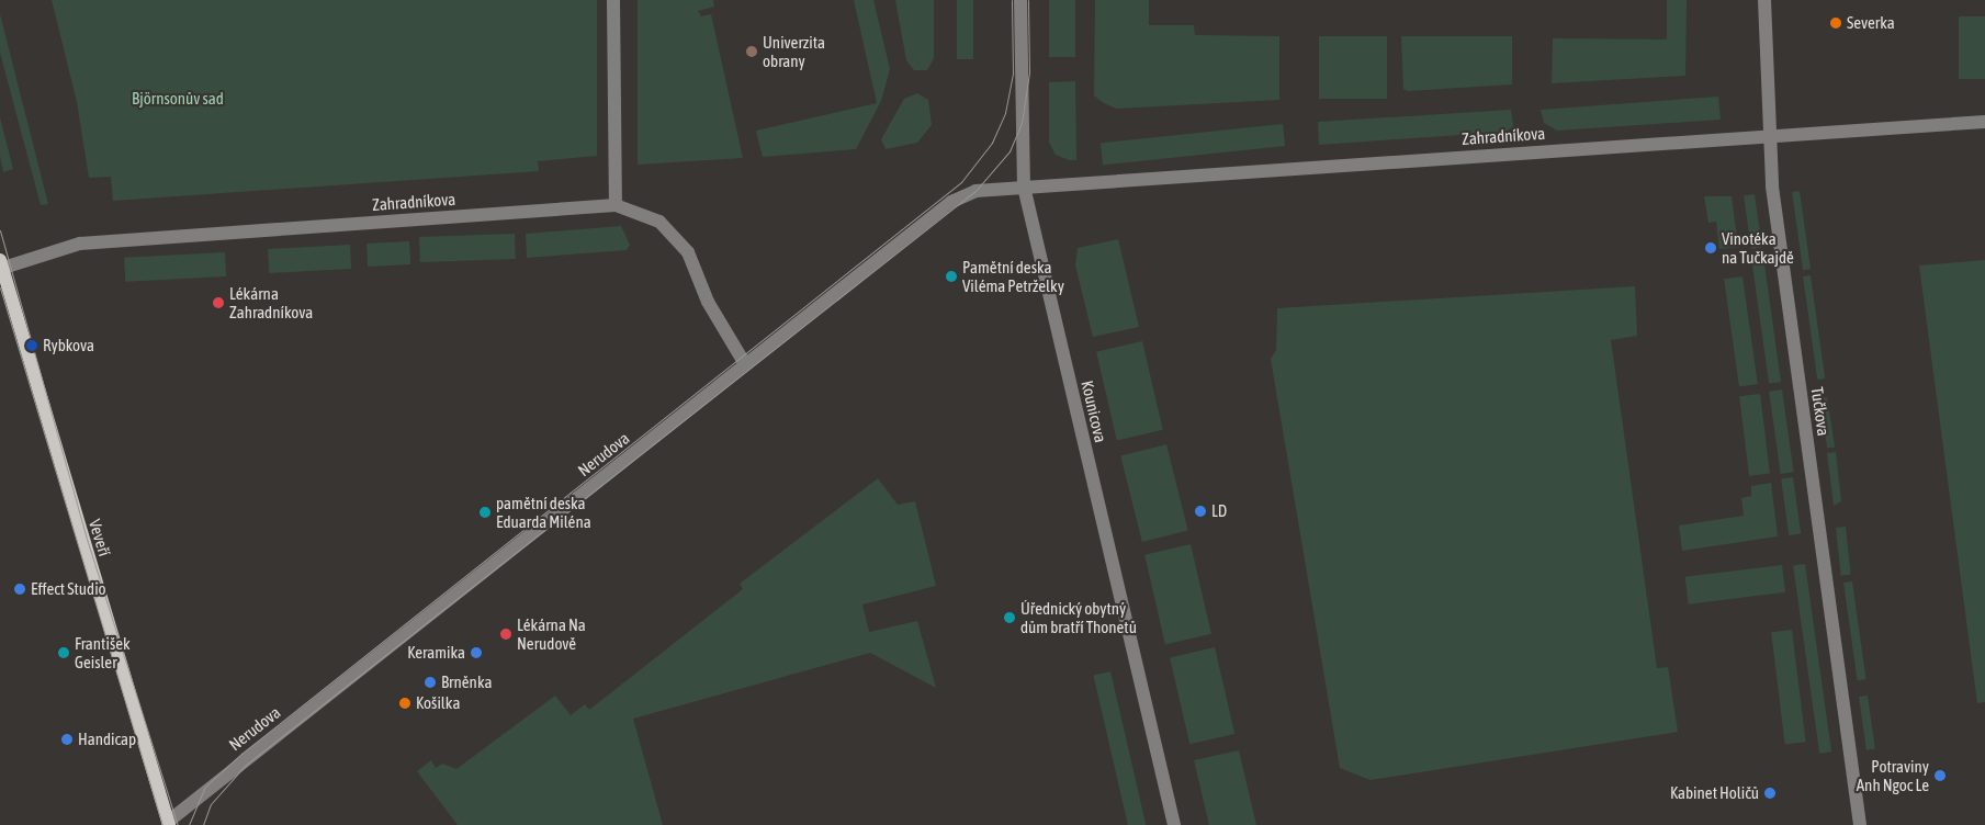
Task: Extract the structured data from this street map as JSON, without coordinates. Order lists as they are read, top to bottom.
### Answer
{
  "streets": {
    "main road": ["Veveří"],
    "street": [
      "Zahradníkova",
      "Kounicova",
      "Tučkova",
      "Nerudova"
    ]
  },
  "crossings": [
    ["Zahradníkova", "Kounicova"],
    ["Zahradníkova", "Tučkova"],
    ["Zahradníkova", "Nerudova"],
    ["Zahradníkova", "Veveří"],
    ["Kounicova", "Nerudova"],
    ["Nerudova", "Veveří"]
  ],
  "parks": ["Björnsonův sad"],
  "places": [
    "Severka",
    "Univerzita obrany",
    "Vinotéka na Tučkajdě",
    "Pamětní deska Viléma Petrželky",
    "Lékárna Zahradníkova",
    "Rybkova",
    "LD",
    "pamětní deska Eduarda Miléna",
    "Effect Studio",
    "Úřednický obytný dům bratří Thonetů",
    "Lékárna Na Nerudově",
    "František Geisler",
    "Keramika",
    "Brněnka",
    "Košilka",
    "Handicap",
    "Potraviny Anh Ngoc Le",
    "Kabinet Holičů"
  ]
}
